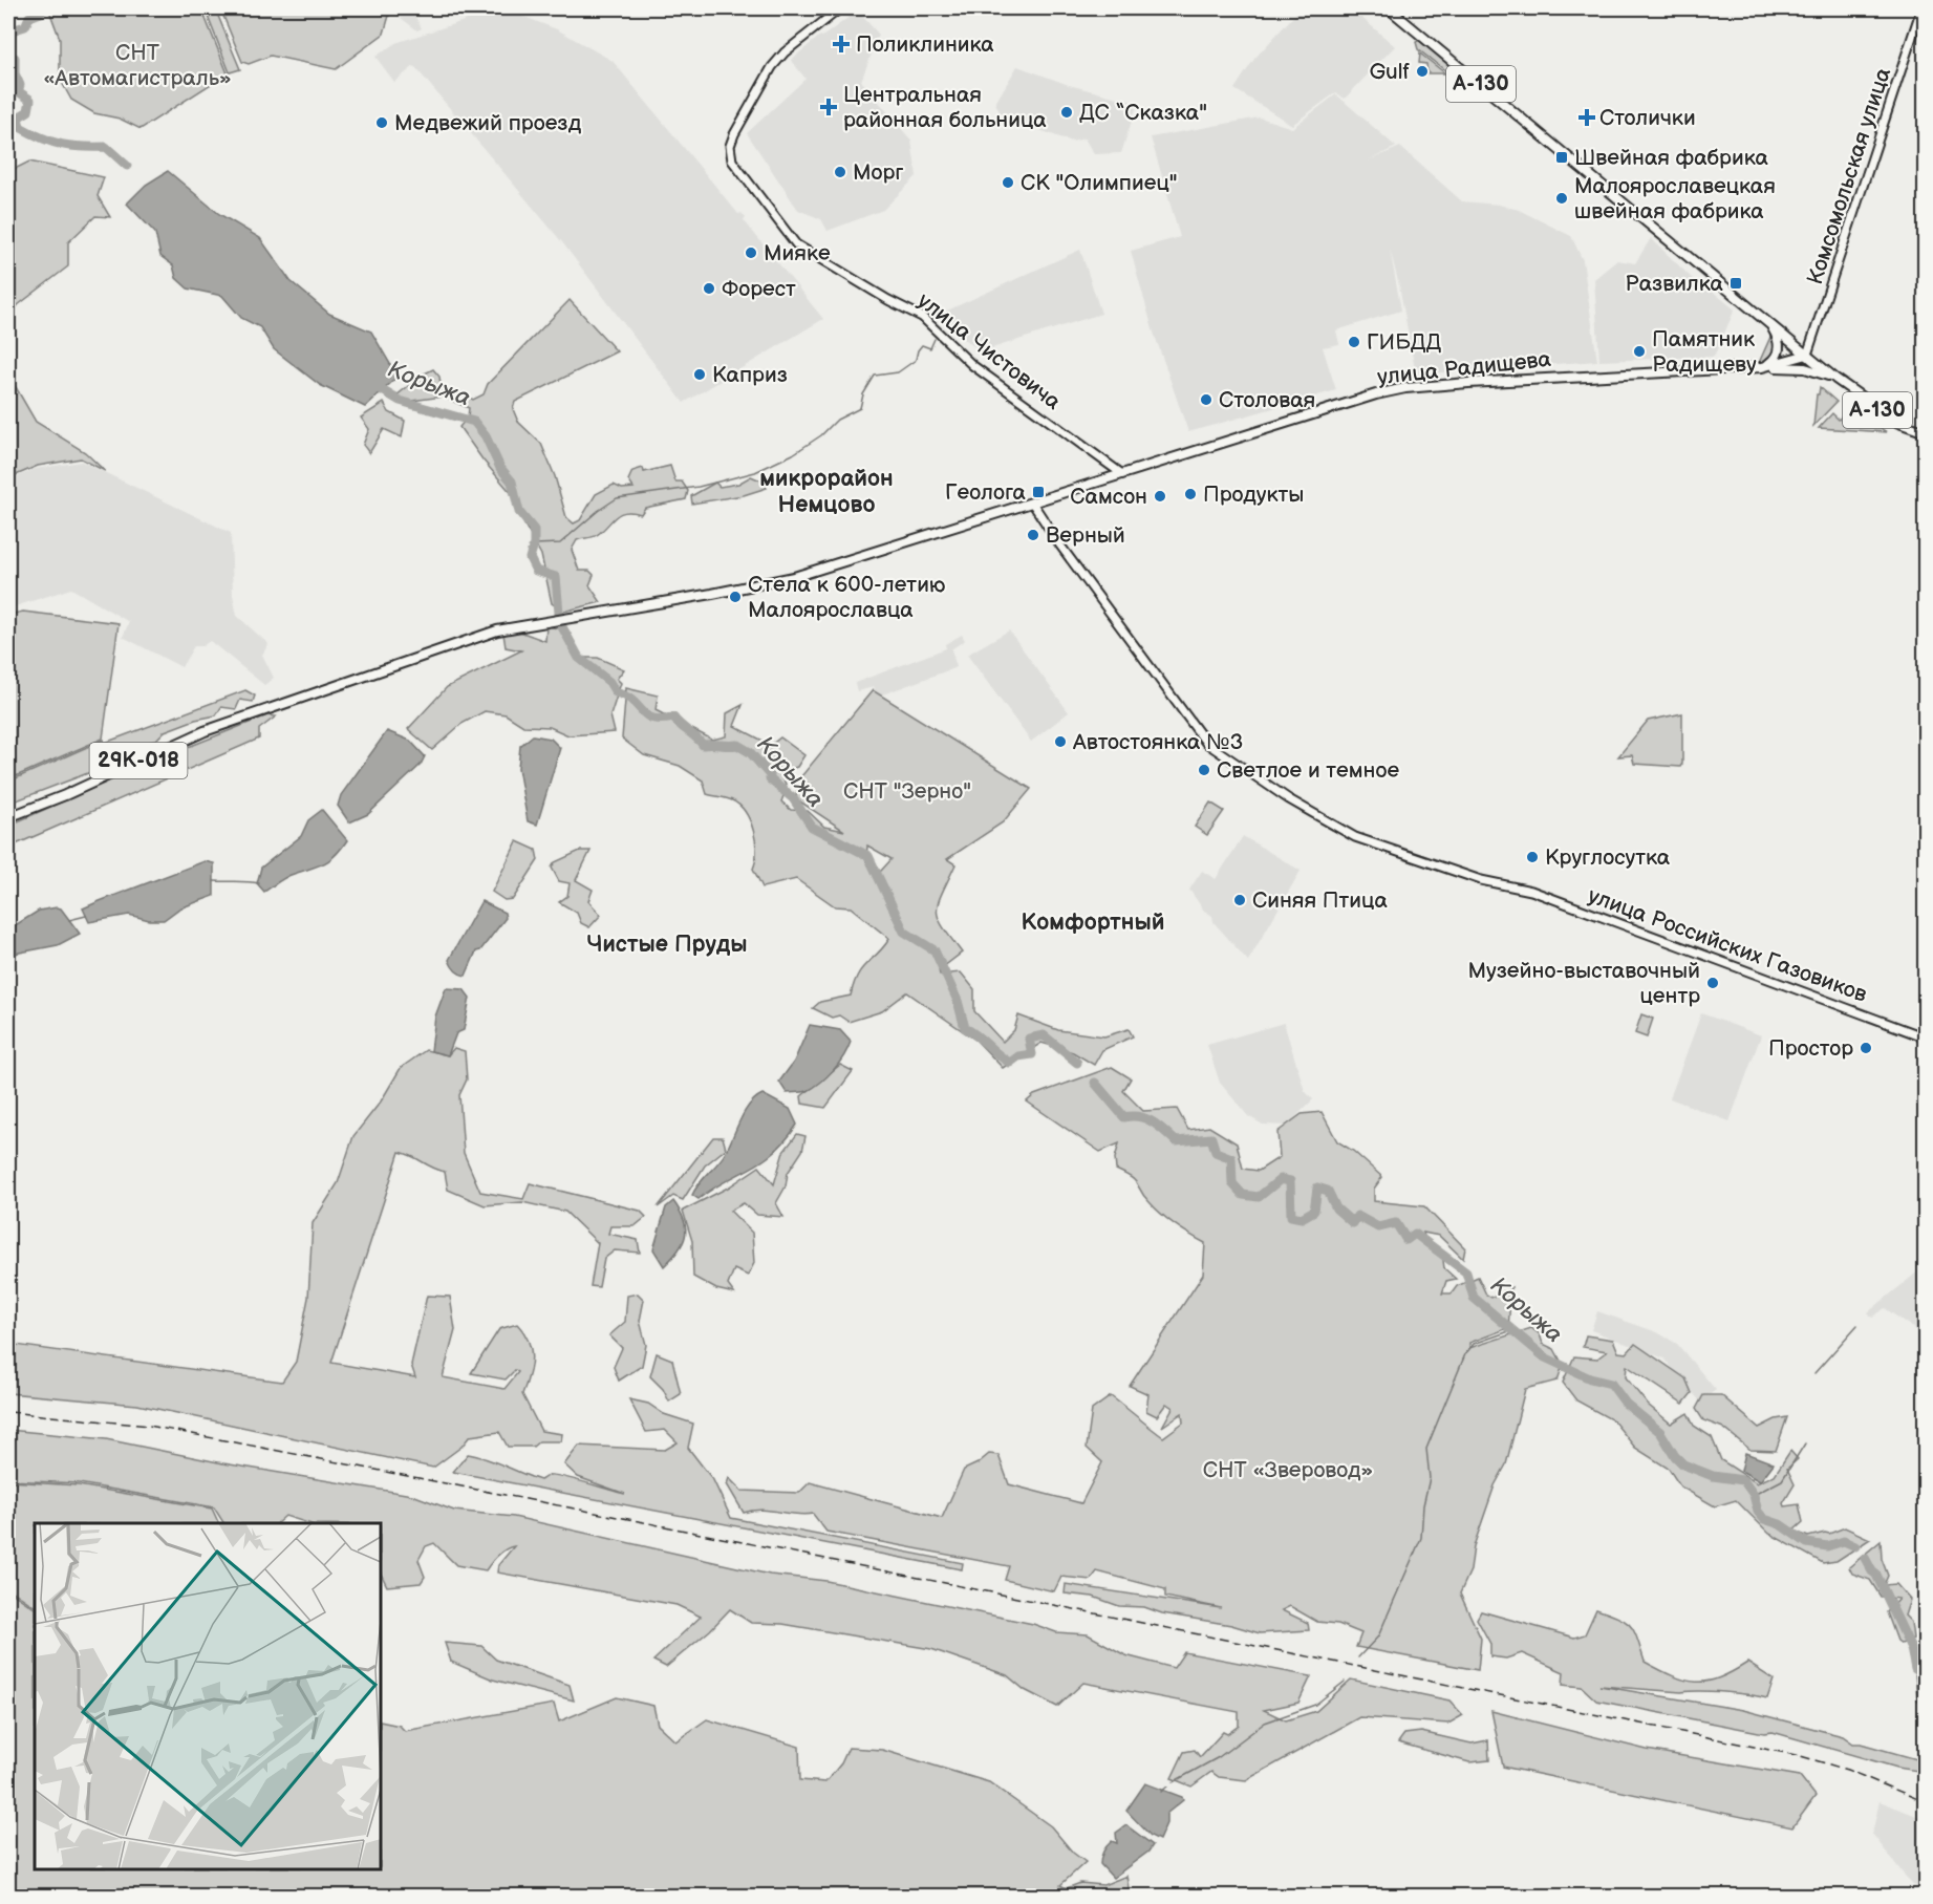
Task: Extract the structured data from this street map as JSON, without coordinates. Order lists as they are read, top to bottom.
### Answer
{
  "streets": {
    "main road": [
      "А-130",
      "Комсомольская улица",
      "улица Чистовича",
      "улица Радищева",
      "29К-018",
      "улица Российских Газовиков"
    ]
  },
  "crossings": [
    ["А-130", "Комсомольская улица"],
    ["А-130", "улица Радищева"],
    ["Комсомольская улица", "улица Радищева"],
    ["улица Чистовича", "улица Радищева"],
    ["улица Радищева", "улица Российских Газовиков"]
  ],
  "districts": ["микрорайон Немцово", "Комфортный", "Чистые Пруды"],
  "water": ["Корыжа"],
  "parks": ["СНТ «Автомагистраль»", "СНТ \"Зерно\"", "СНТ «Зверовод»"],
  "places": {
    "health": ["Поликлиника", "Центральная районная больница", "Столички"],
    "other": [
      "Gulf",
      "ДС “Сказка\"",
      "Медвежий проезд",
      "Морг",
      "СК \"Олимпиец\"",
      "Малоярославецкая швейная фабрика",
      "Мияке",
      "Форест",
      "ГИБДД",
      "Памятник Радищеву",
      "Каприз",
      "Столовая",
      "Продукты",
      "Самсон",
      "Верный",
      "Стела к 600-летию Малоярославца",
      "Автостоянка №3",
      "Светлое и темное",
      "Круглосутка",
      "Синяя Птица",
      "Музейно-выставочный центр",
      "Простор"
    ],
    "transit": ["Швейная фабрика", "Развилка", "Геолога"]
  }
}
